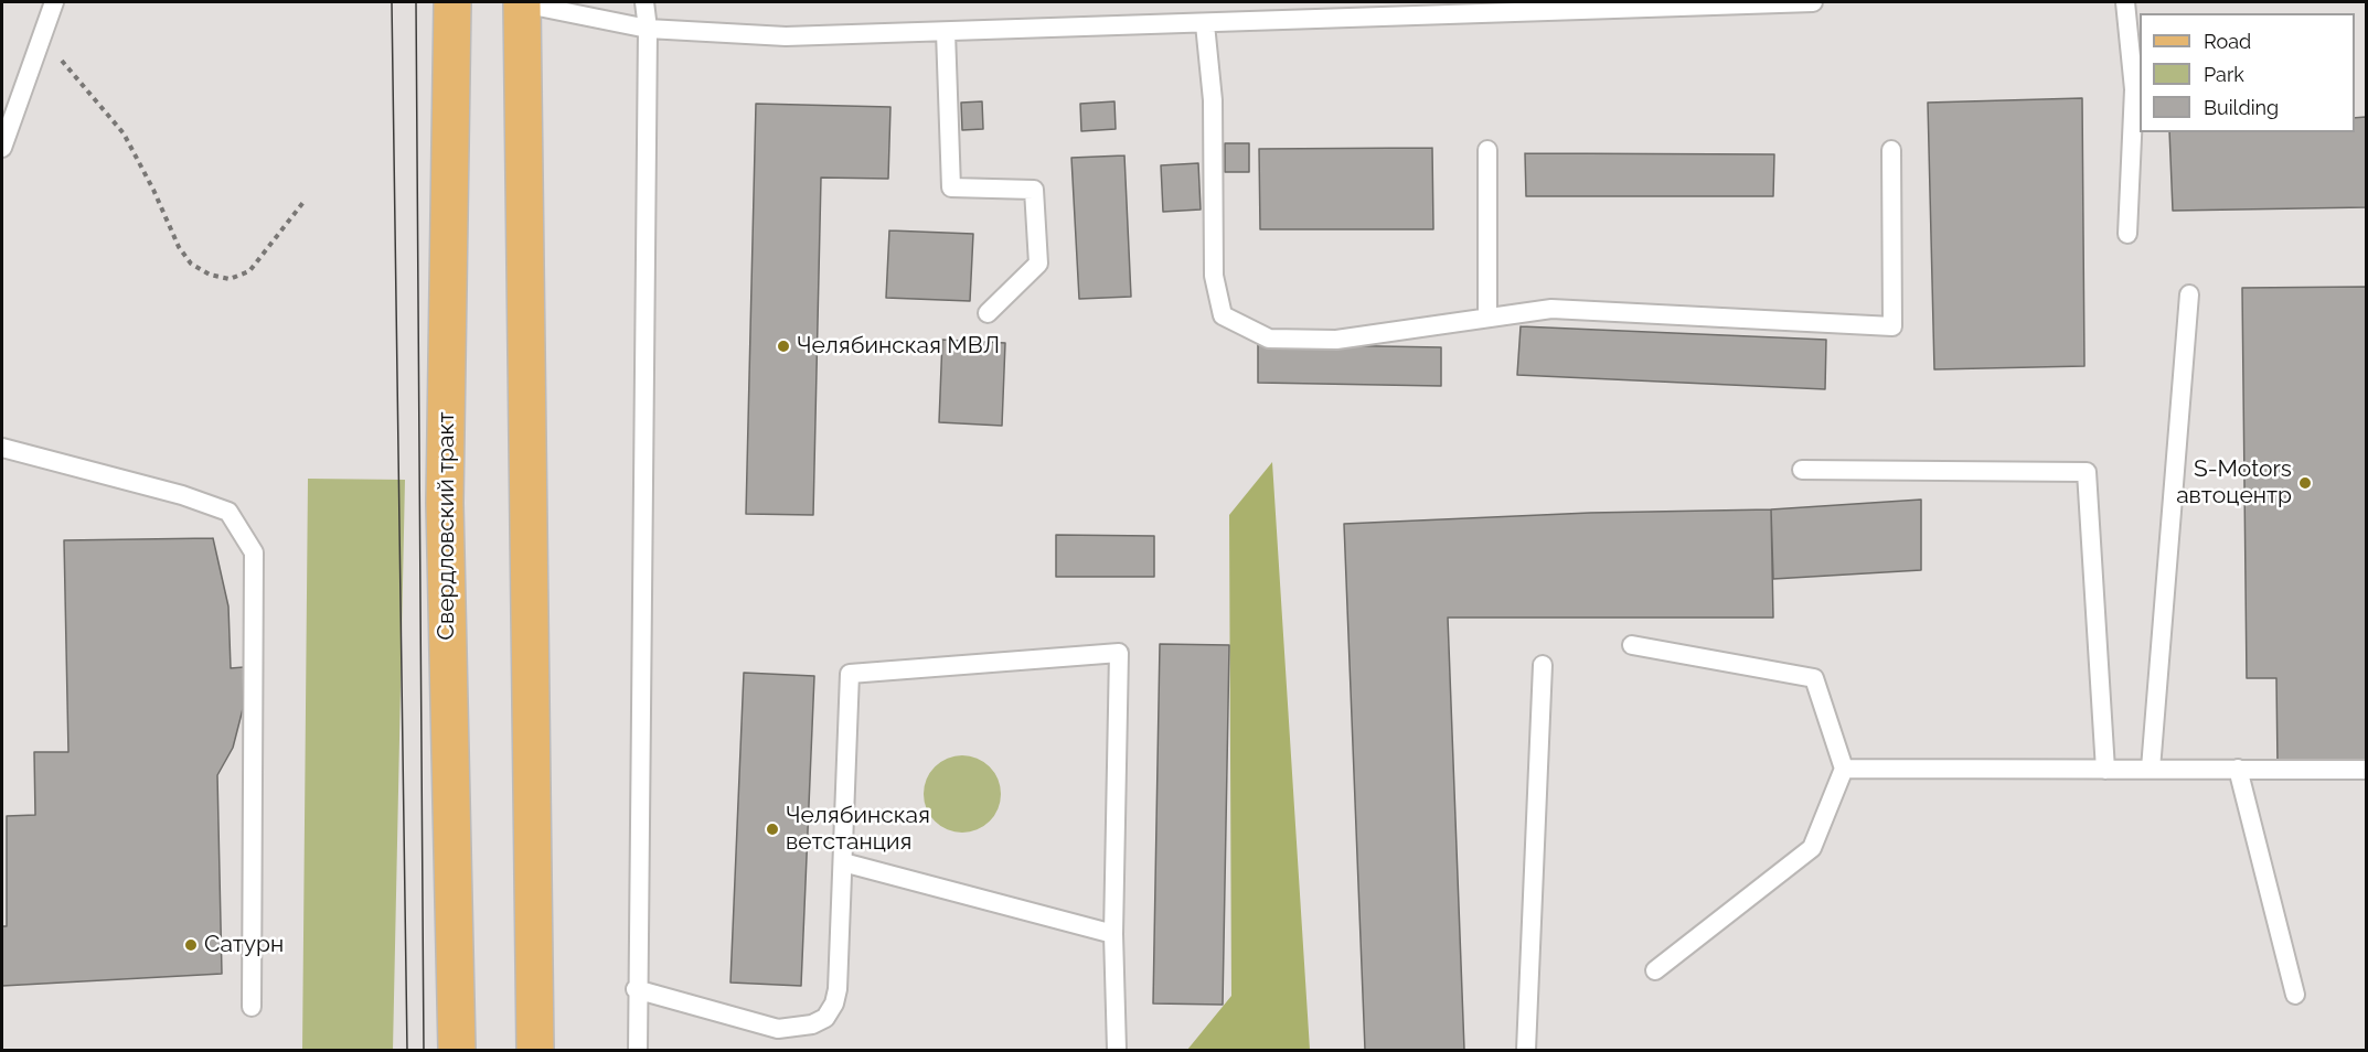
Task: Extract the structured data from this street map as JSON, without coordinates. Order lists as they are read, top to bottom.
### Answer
{
  "streets": {
    "main road": ["Свердловский тракт"]
  },
  "places": [
    "Челябинская МВЛ",
    "S-Motors автоцентр",
    "Челябинская ветстанция",
    "Сатурн"
  ],
  "legend": ["Road", "Park", "Building"]
}
